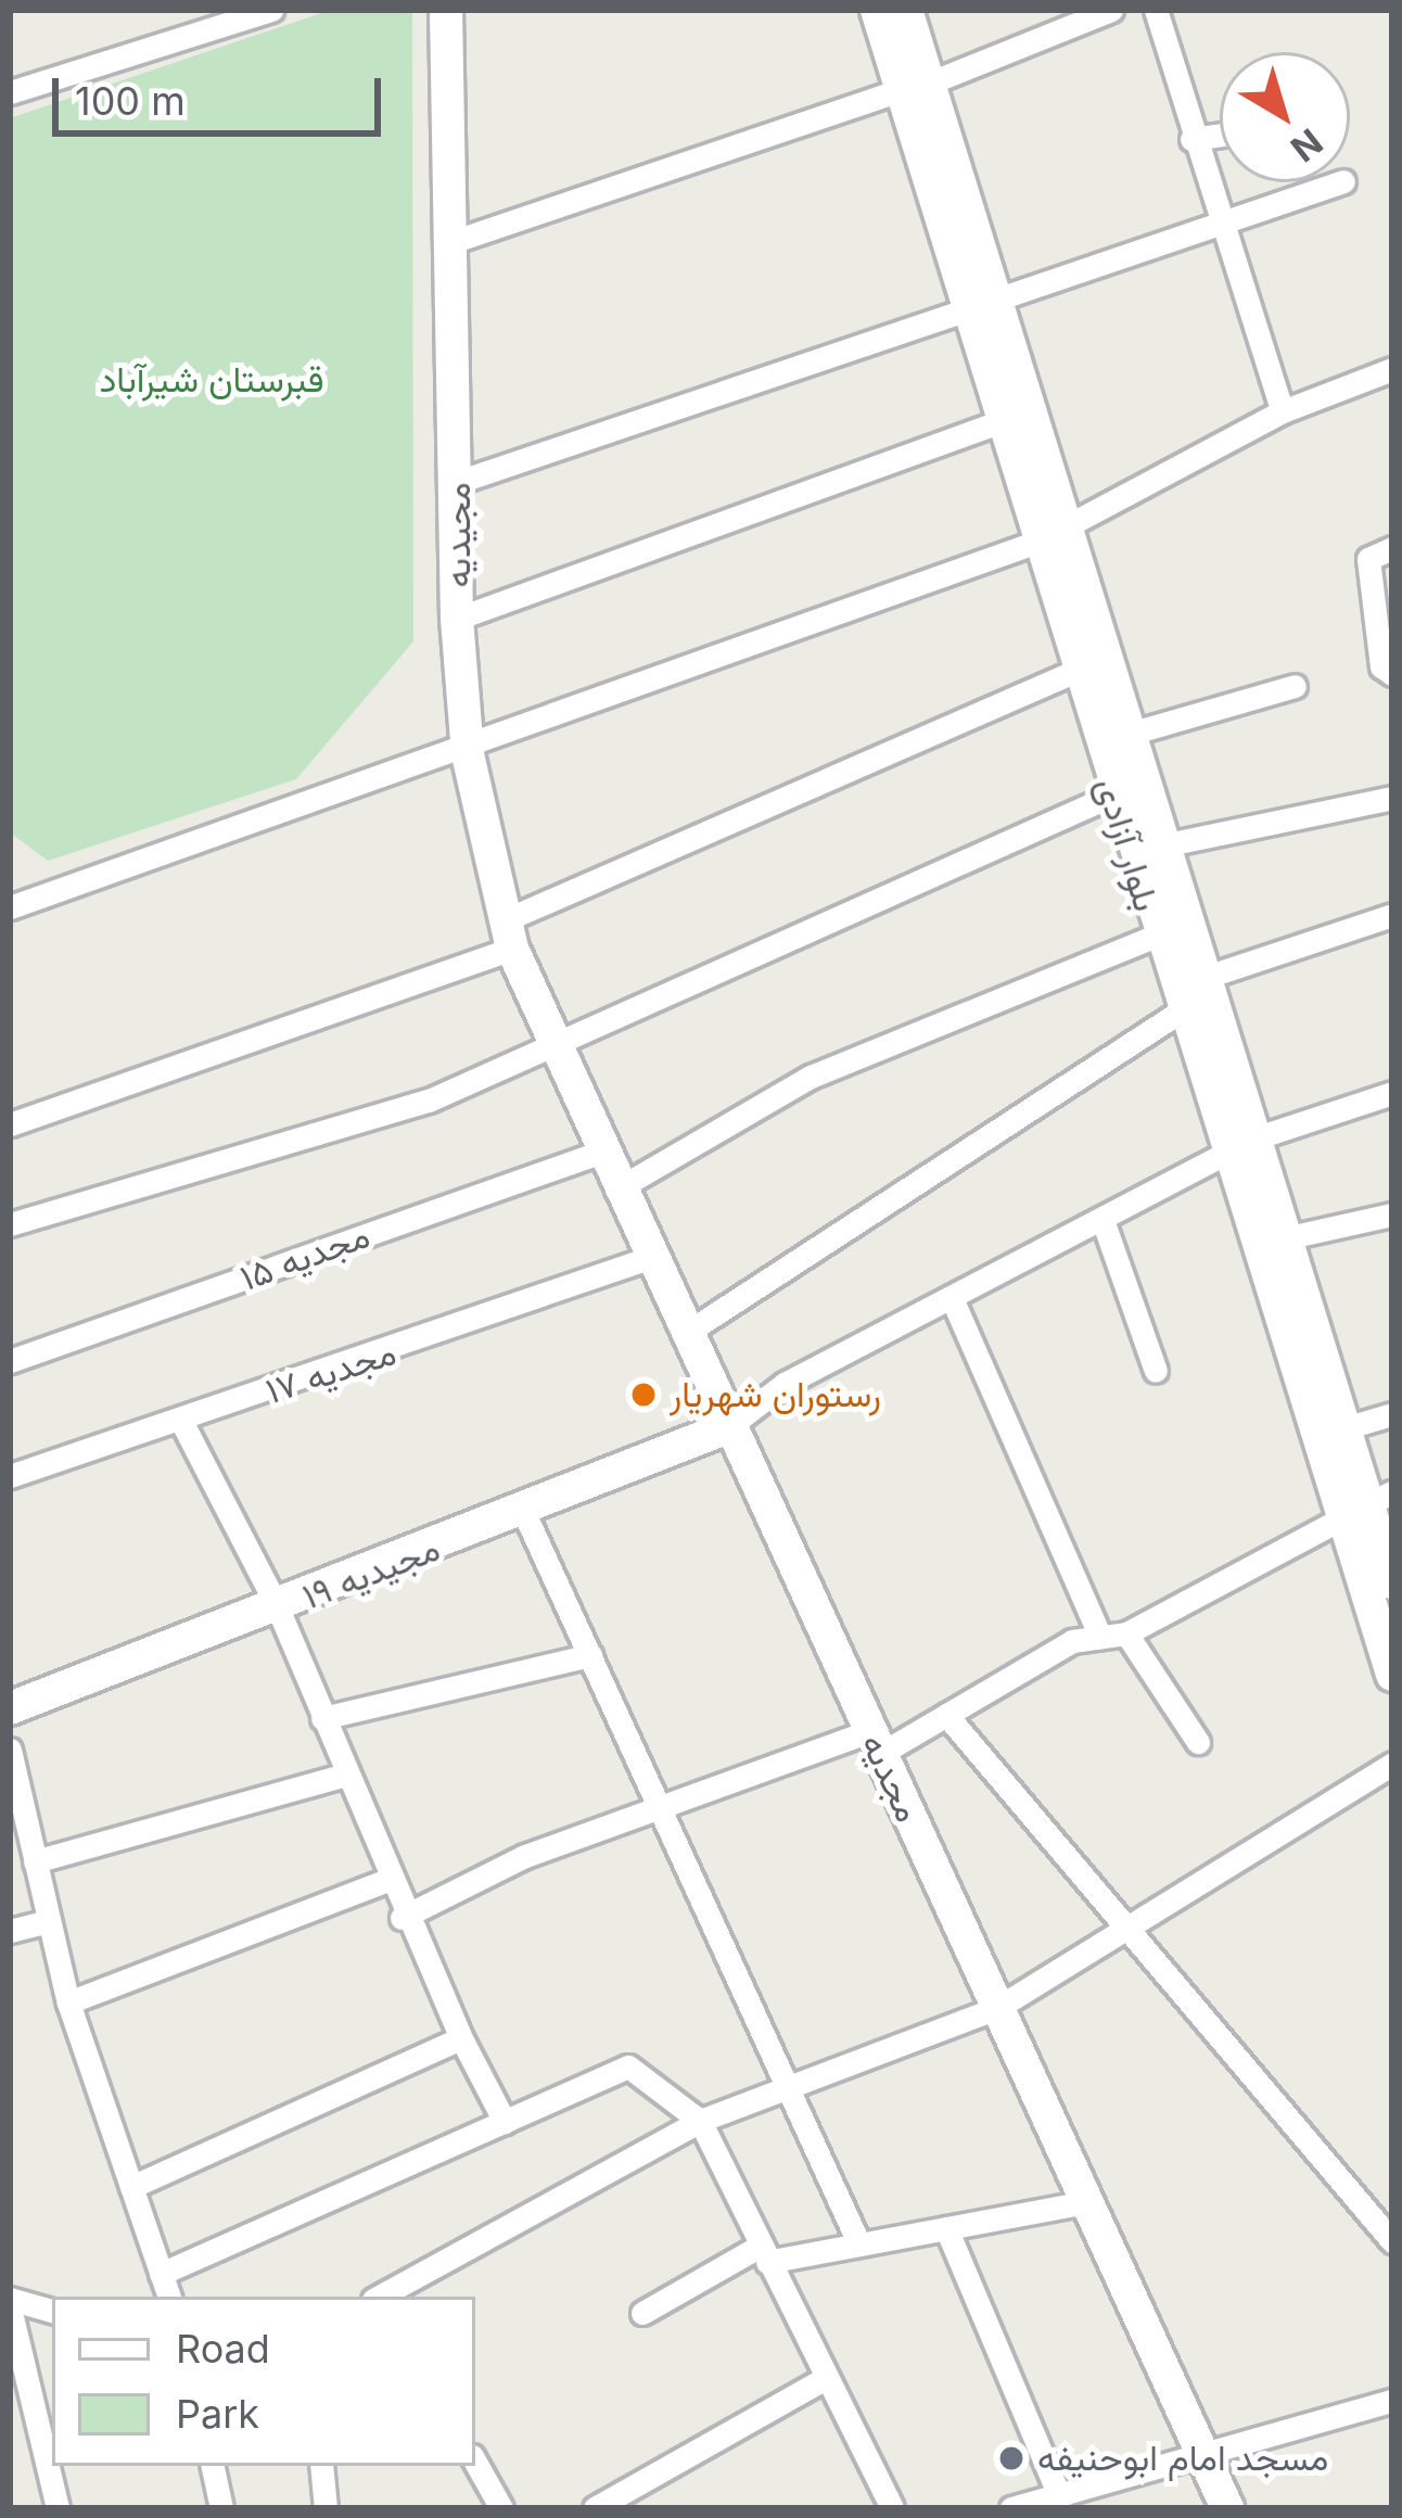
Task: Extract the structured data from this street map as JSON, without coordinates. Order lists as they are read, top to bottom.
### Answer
{
  "streets": {
    "street": [
      "مجیدیه",
      "بلوار آزادی",
      "مجدیه ۱۵",
      "مجدیه ۱۷",
      "مجیدیه ۱۹",
      "مجدیه"
    ]
  },
  "crossings": [
    ["مجیدیه", "مجدیه"],
    ["مجدیه ۱۵", "مجدیه"],
    ["مجدیه ۱۷", "مجدیه"],
    ["مجیدیه ۱۹", "مجدیه"]
  ],
  "parks": ["قبرستان شیرآباد"],
  "places": ["رستوران شهریار", "مسجد امام ابوحنیفه"],
  "legend": ["Road", "Park"],
  "scale_bar": "100 m",
  "north": "bottom right"
}
